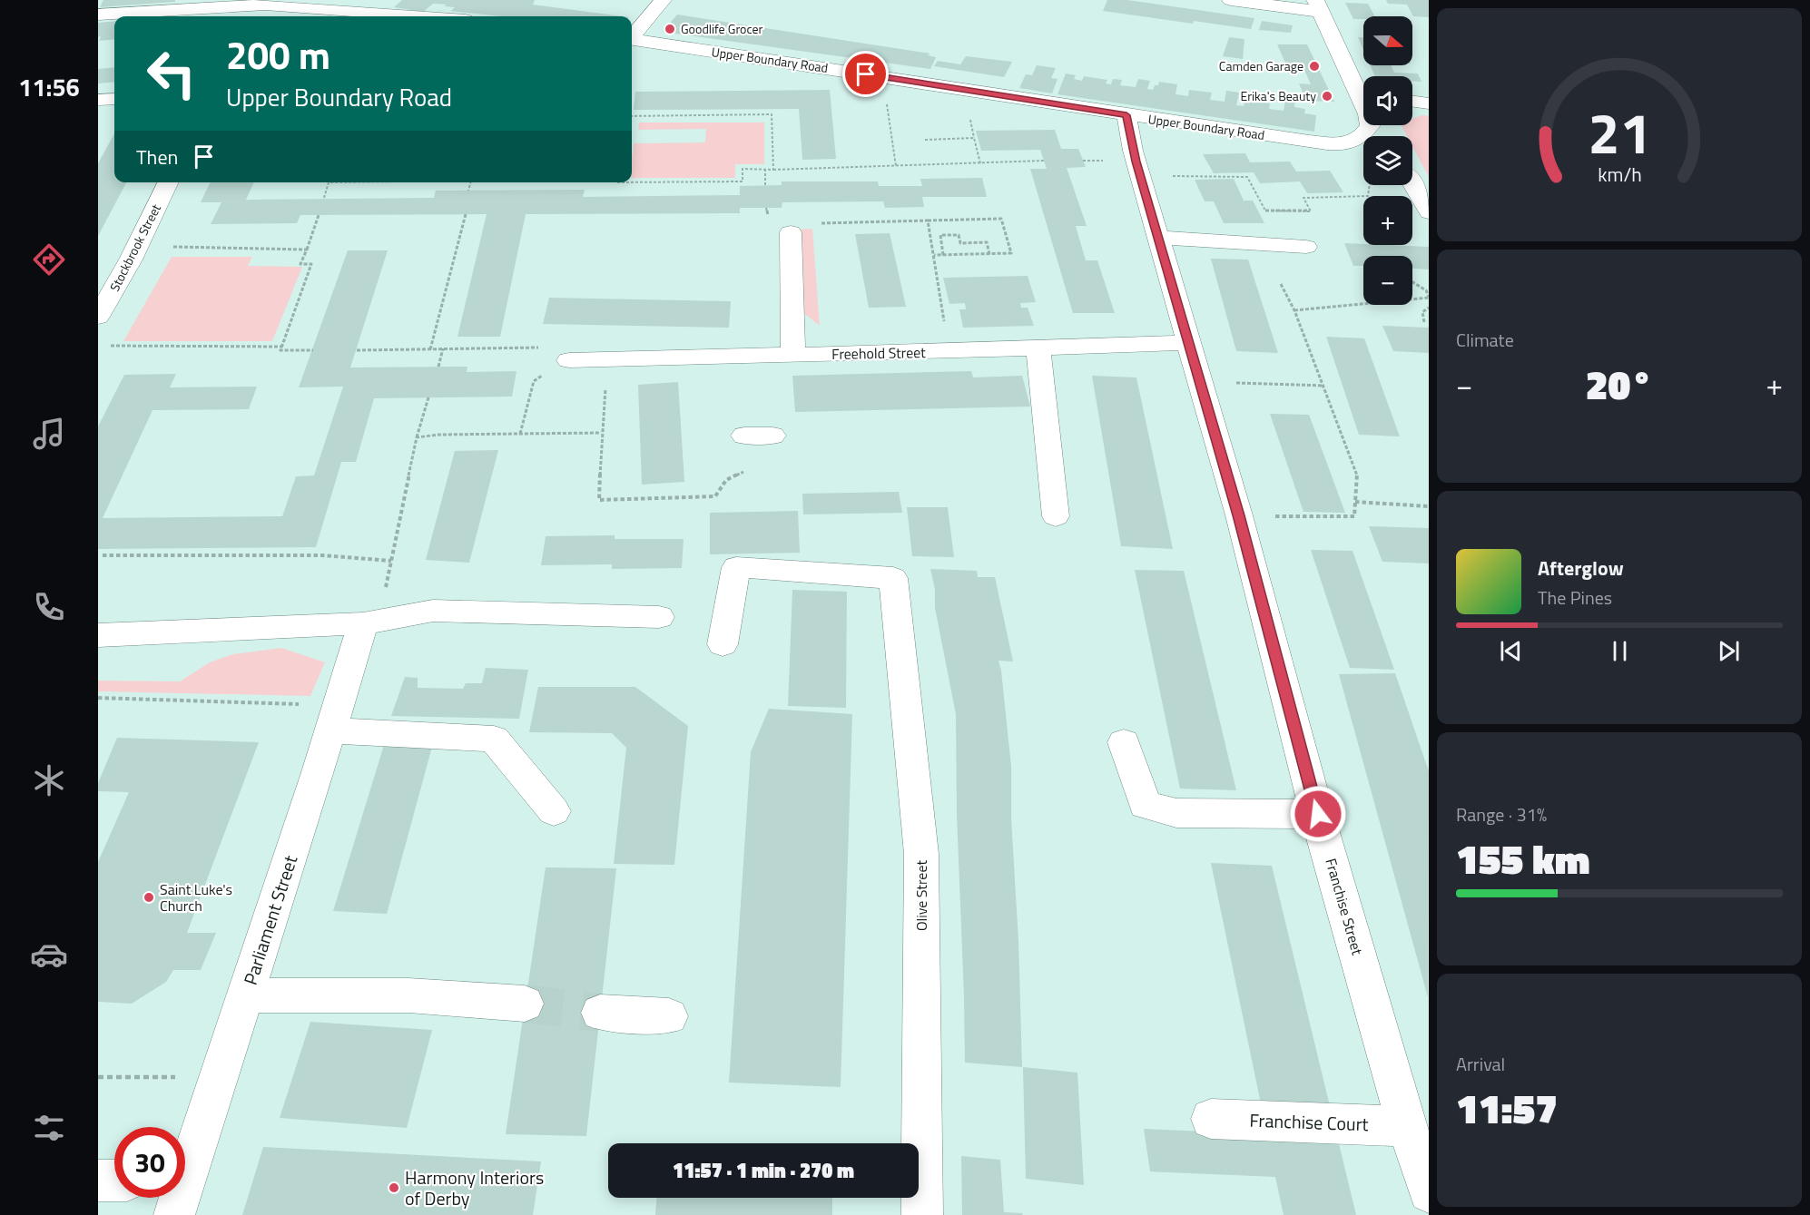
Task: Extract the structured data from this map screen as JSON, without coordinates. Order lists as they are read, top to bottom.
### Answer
{
  "streets": {
    "street": [
      "Upper Boundary Road",
      "Stockbrook Street",
      "Freehold Street",
      "Olive Street",
      "Franchise Street",
      "Parliament Street",
      "Franchise Court"
    ]
  },
  "crossings": [
    ["Upper Boundary Road", "Franchise Street"],
    ["Freehold Street", "Franchise Street"],
    ["Franchise Street", "Franchise Court"]
  ],
  "places": [
    "Goodlife Grocer",
    "Camden Garage",
    "Erika's Beauty",
    "Saint Luke's Church",
    "Harmony Interiors of Derby"
  ],
  "north": "right",
  "page": {
    "tabs": "11:56",
    "map_buttons": ["+", "−"],
    "turn": ["200 m", "Upper Boundary Road"],
    "then": "Then",
    "tile": [
      "Climate",
      ["Range · 31%", "155 km"],
      ["Arrival", "11:57"]
    ],
    "heat": ["−", "20°", "+"],
    "song": ["Afterglow", "The Pines"],
    "limit": "30",
    "trip": "11:57 · 1 min · 270 m",
    "gauge": ["21", "km/h"]
  }
}
